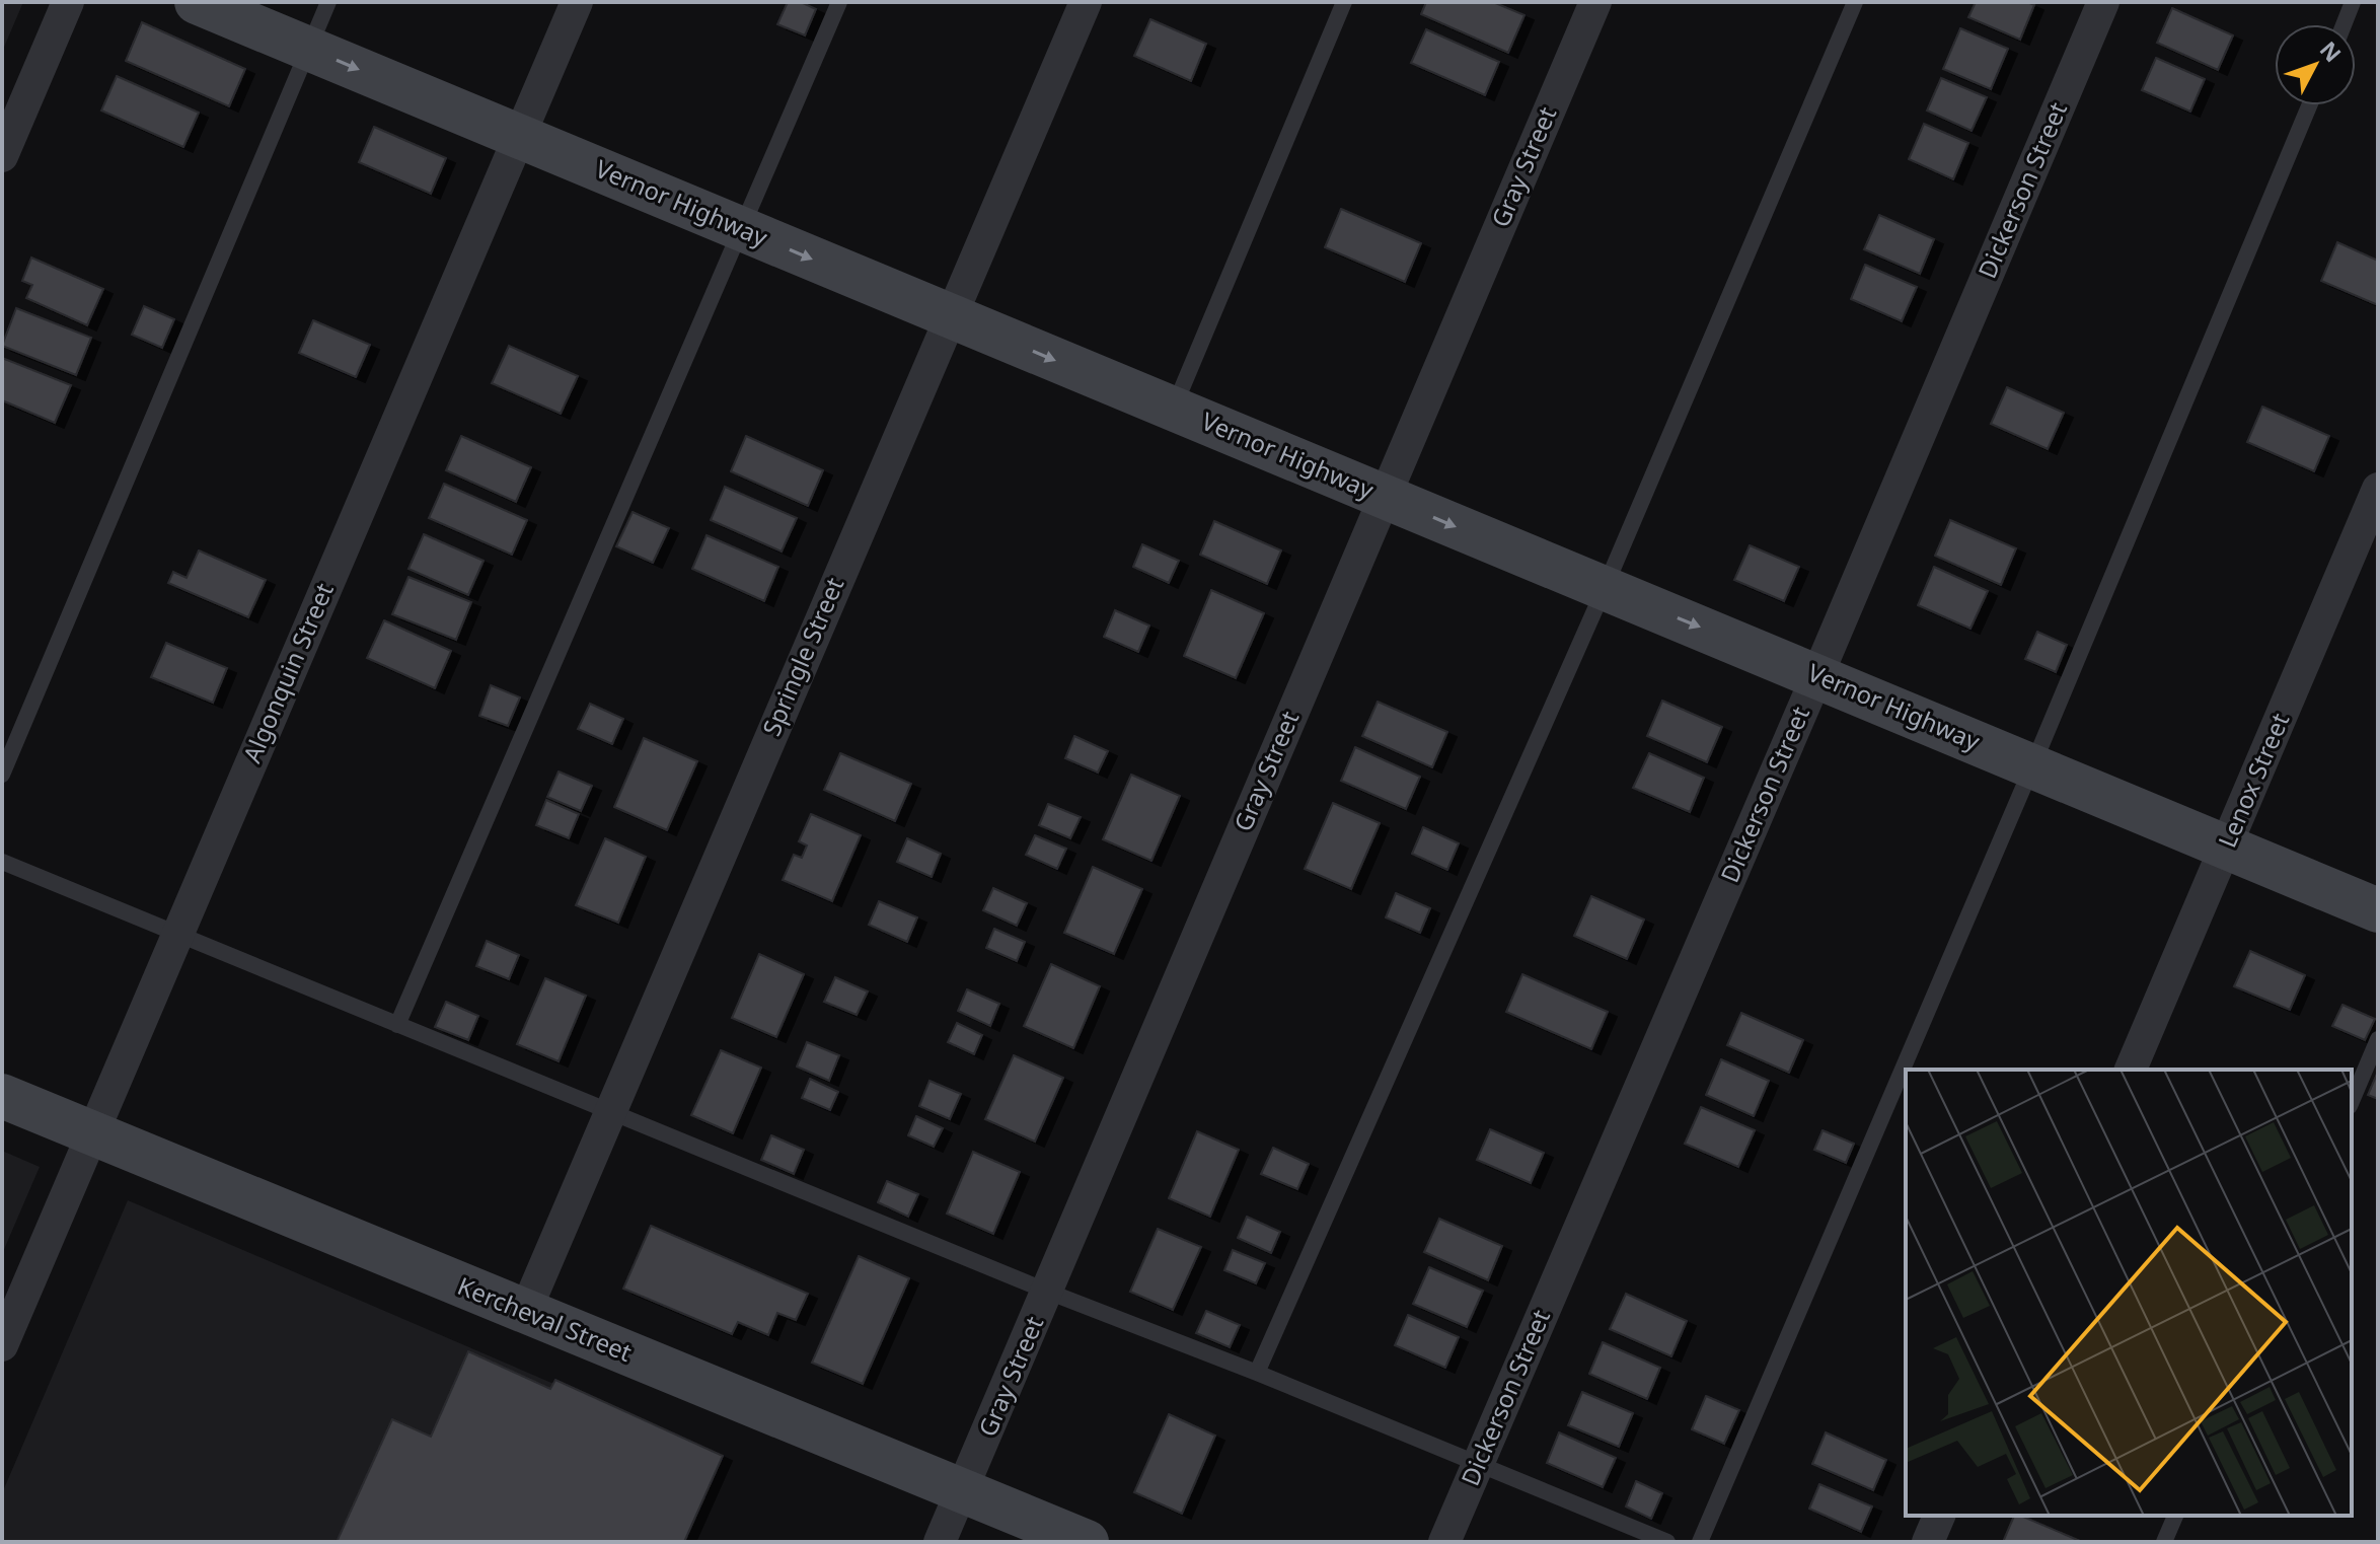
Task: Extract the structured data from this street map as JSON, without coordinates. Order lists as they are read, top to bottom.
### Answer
{
  "streets": {
    "street": [
      "Gray Street",
      "Dickerson Street",
      "Vernor Highway",
      "Springle Street",
      "Algonquin Street",
      "Lenox Street",
      "Kercheval Street"
    ]
  },
  "crossings": [
    ["Gray Street", "Vernor Highway"],
    ["Gray Street", "Kercheval Street"],
    ["Dickerson Street", "Vernor Highway"],
    ["Vernor Highway", "Springle Street"],
    ["Vernor Highway", "Algonquin Street"],
    ["Vernor Highway", "Lenox Street"],
    ["Springle Street", "Kercheval Street"],
    ["Algonquin Street", "Kercheval Street"]
  ],
  "one_way": ["Vernor Highway"],
  "north": "top right"
}
